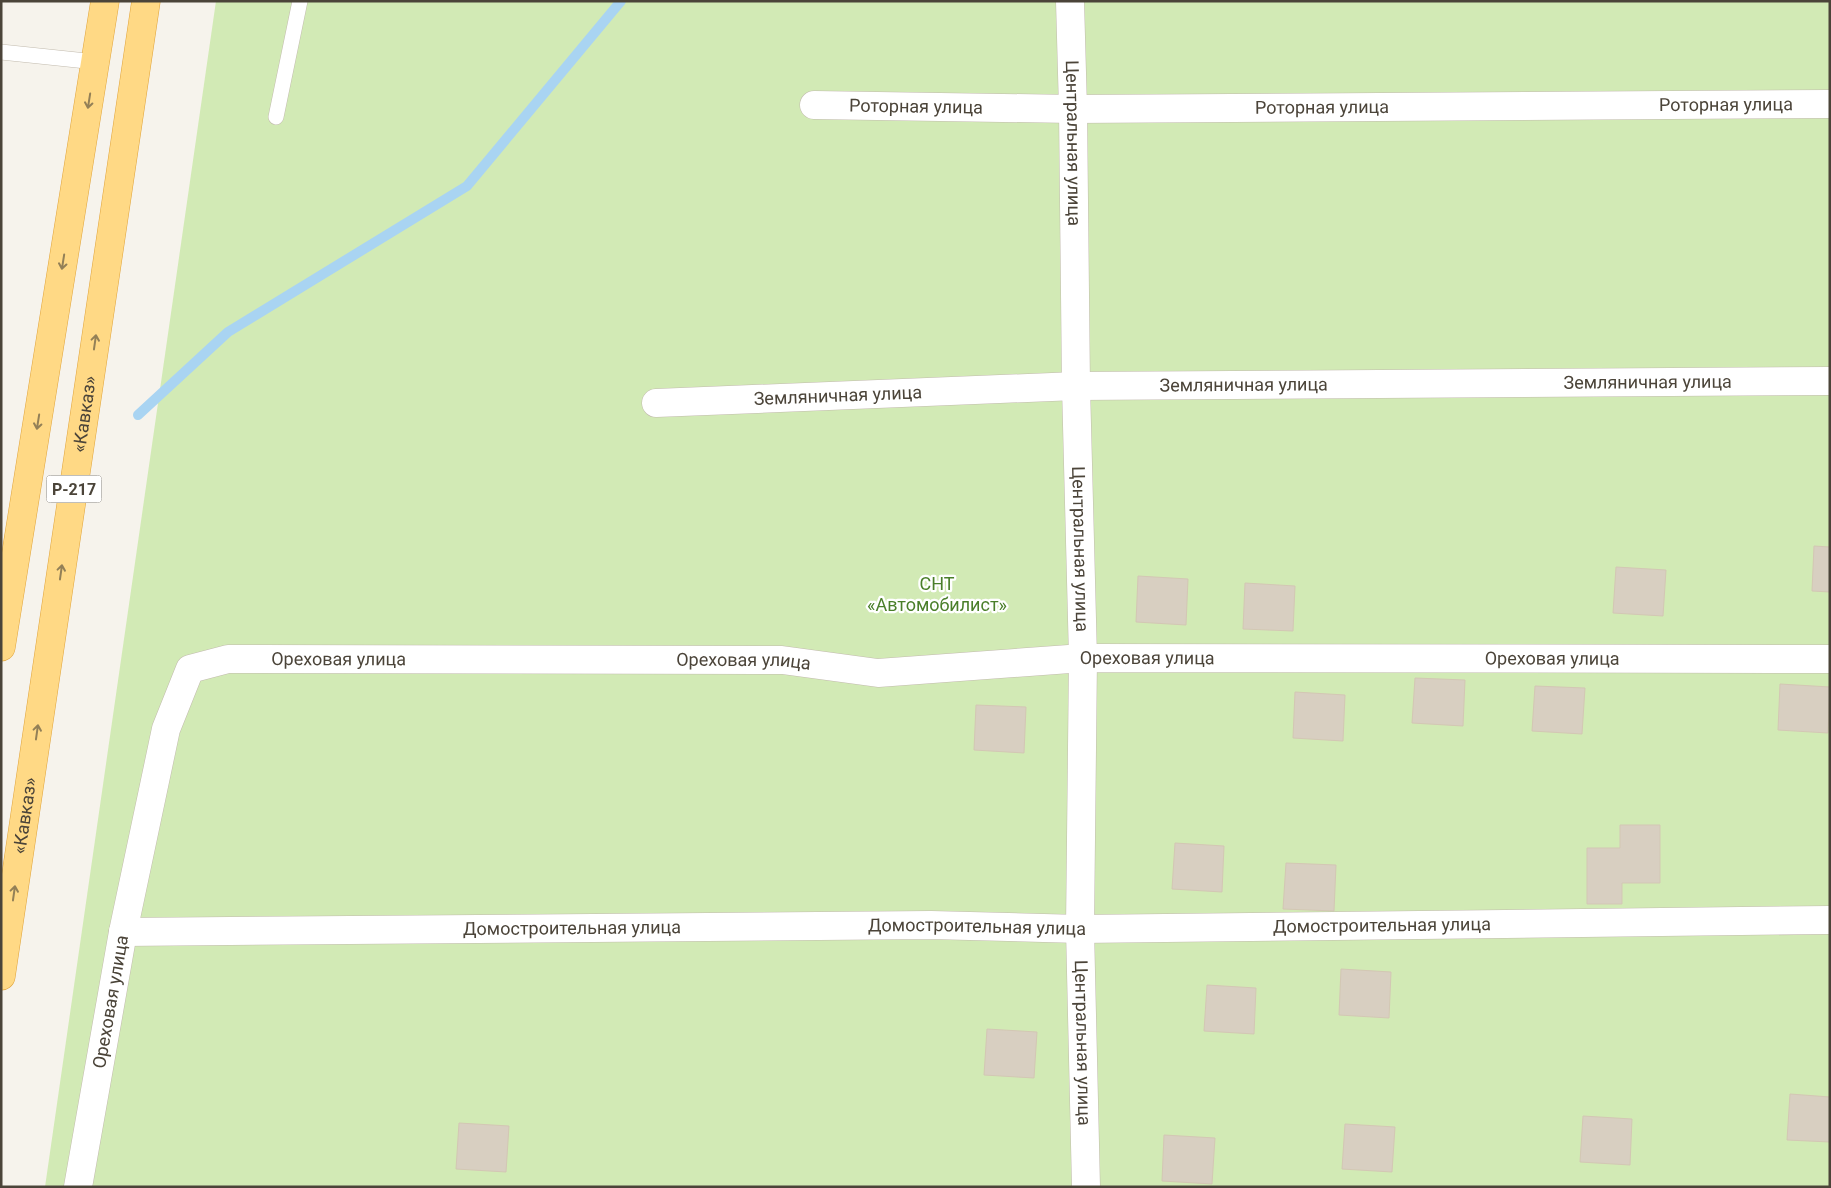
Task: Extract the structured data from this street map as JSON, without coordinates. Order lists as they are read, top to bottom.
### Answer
{
  "streets": {
    "highway": ["«Кавказ»", "Р-217"],
    "street": [
      "Роторная улица",
      "Центральная улица",
      "Земляничная улица",
      "Ореховая улица",
      "Домостроительная улица"
    ]
  },
  "crossings": [
    ["Роторная улица", "Центральная улица"],
    ["Центральная улица", "Земляничная улица"],
    ["Центральная улица", "Ореховая улица"],
    ["Центральная улица", "Домостроительная улица"],
    ["Ореховая улица", "Домостроительная улица"]
  ],
  "parks": ["СНТ «Автомобилист»"]
}
